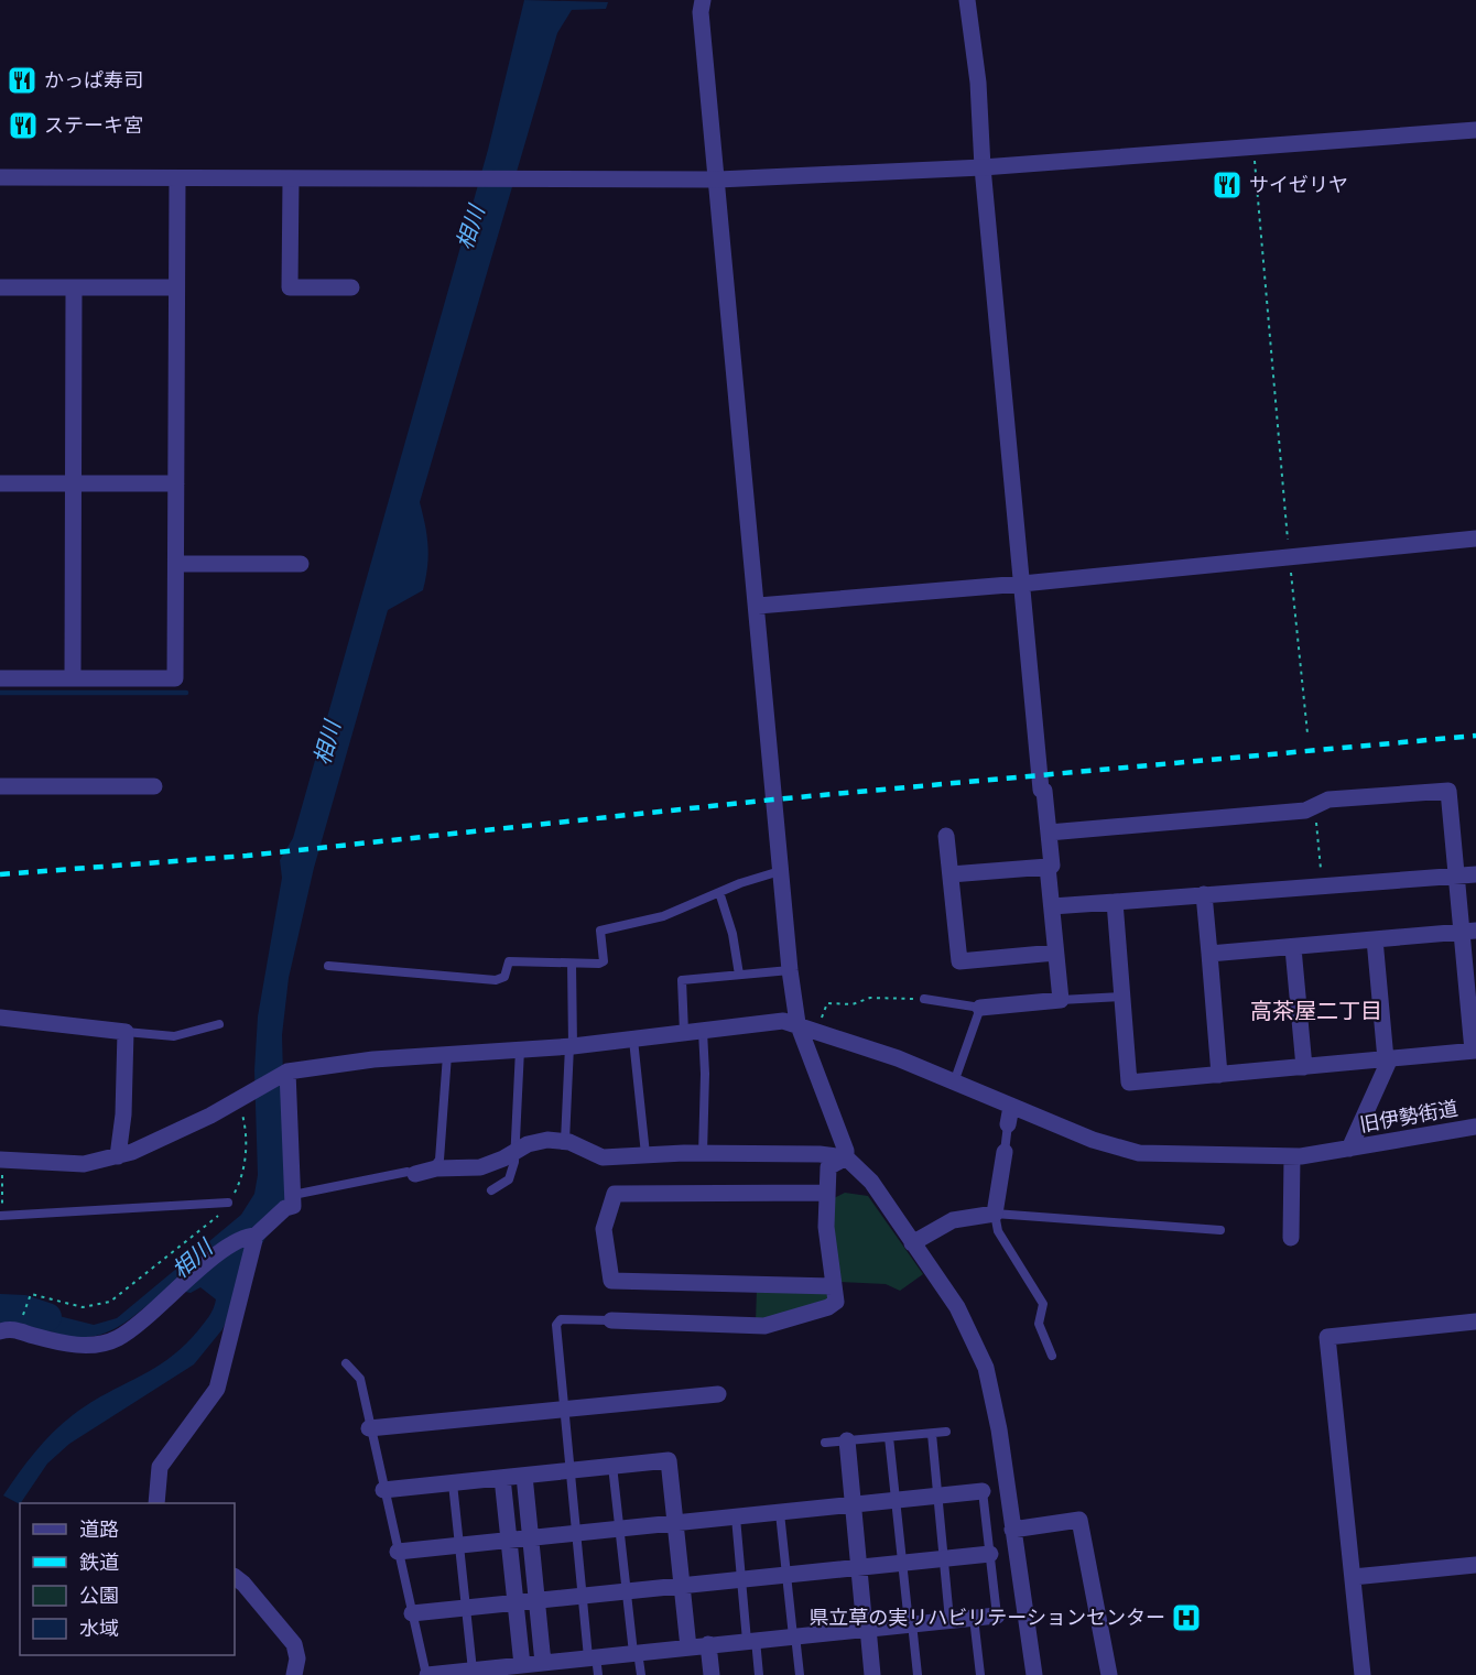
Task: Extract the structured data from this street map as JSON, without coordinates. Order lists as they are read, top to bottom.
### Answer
{
  "streets": {
    "street": ["旧伊勢街道"]
  },
  "districts": ["高茶屋二丁目"],
  "water": ["相川"],
  "places": {
    "restaurant": ["かっぱ寿司", "ステーキ宮", "サイゼリヤ"],
    "hospital": ["県立草の実リハビリテーションセンター"]
  },
  "legend": [
    "道路",
    "鉄道",
    "公園",
    "水域"
  ]
}
